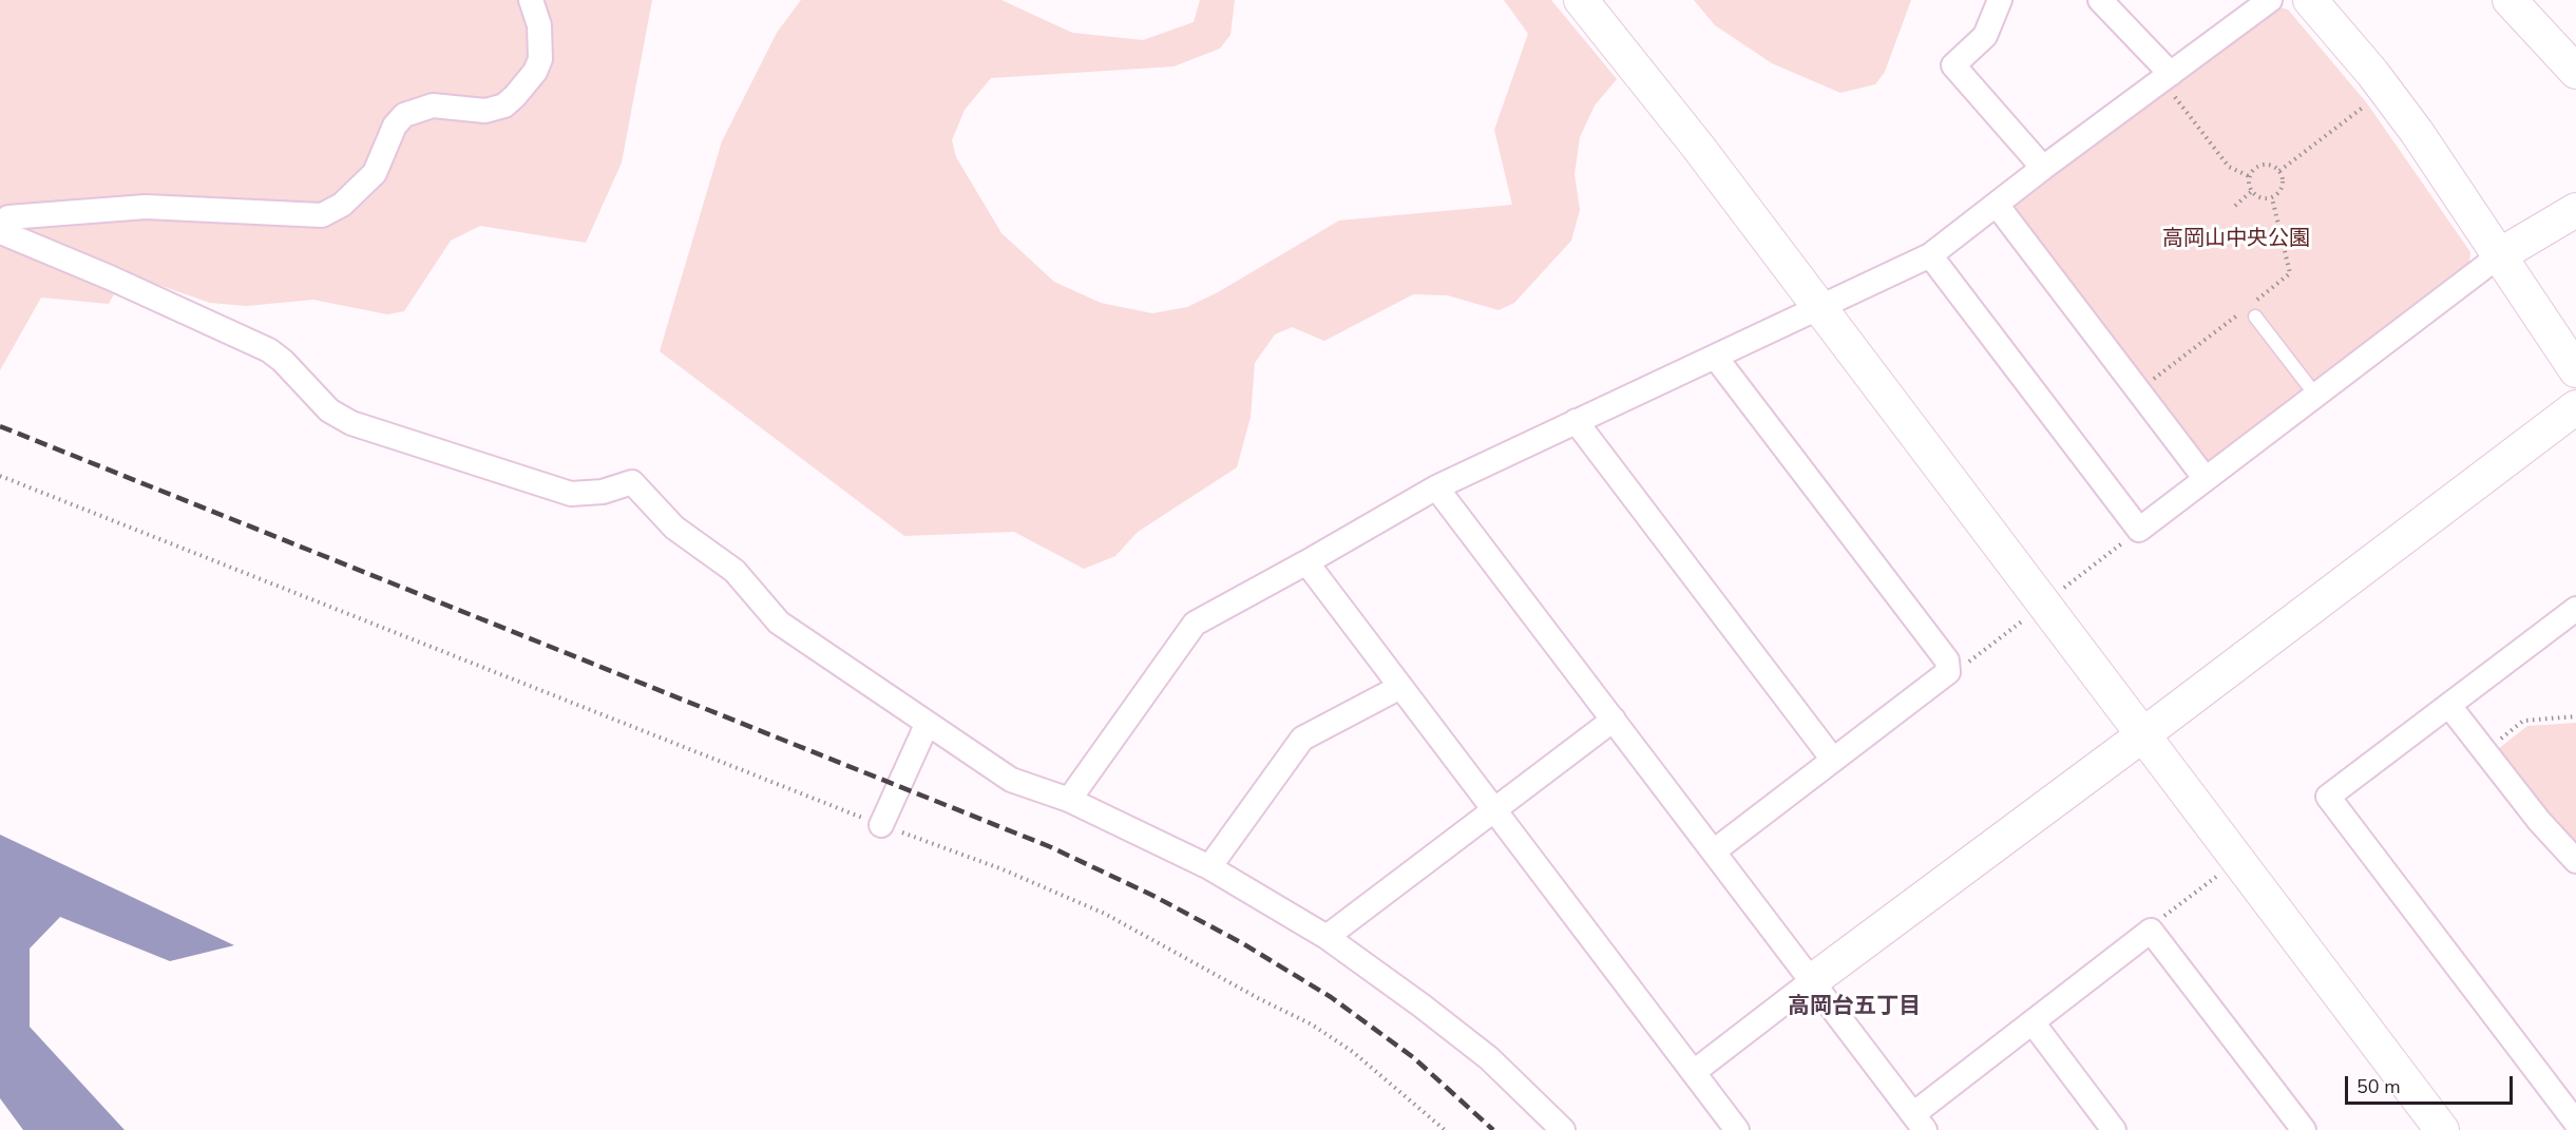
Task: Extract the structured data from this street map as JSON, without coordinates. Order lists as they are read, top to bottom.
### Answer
{
  "districts": ["高岡台五丁目"],
  "parks": ["高岡山中央公園"],
  "scale_bar": "50 m"
}
